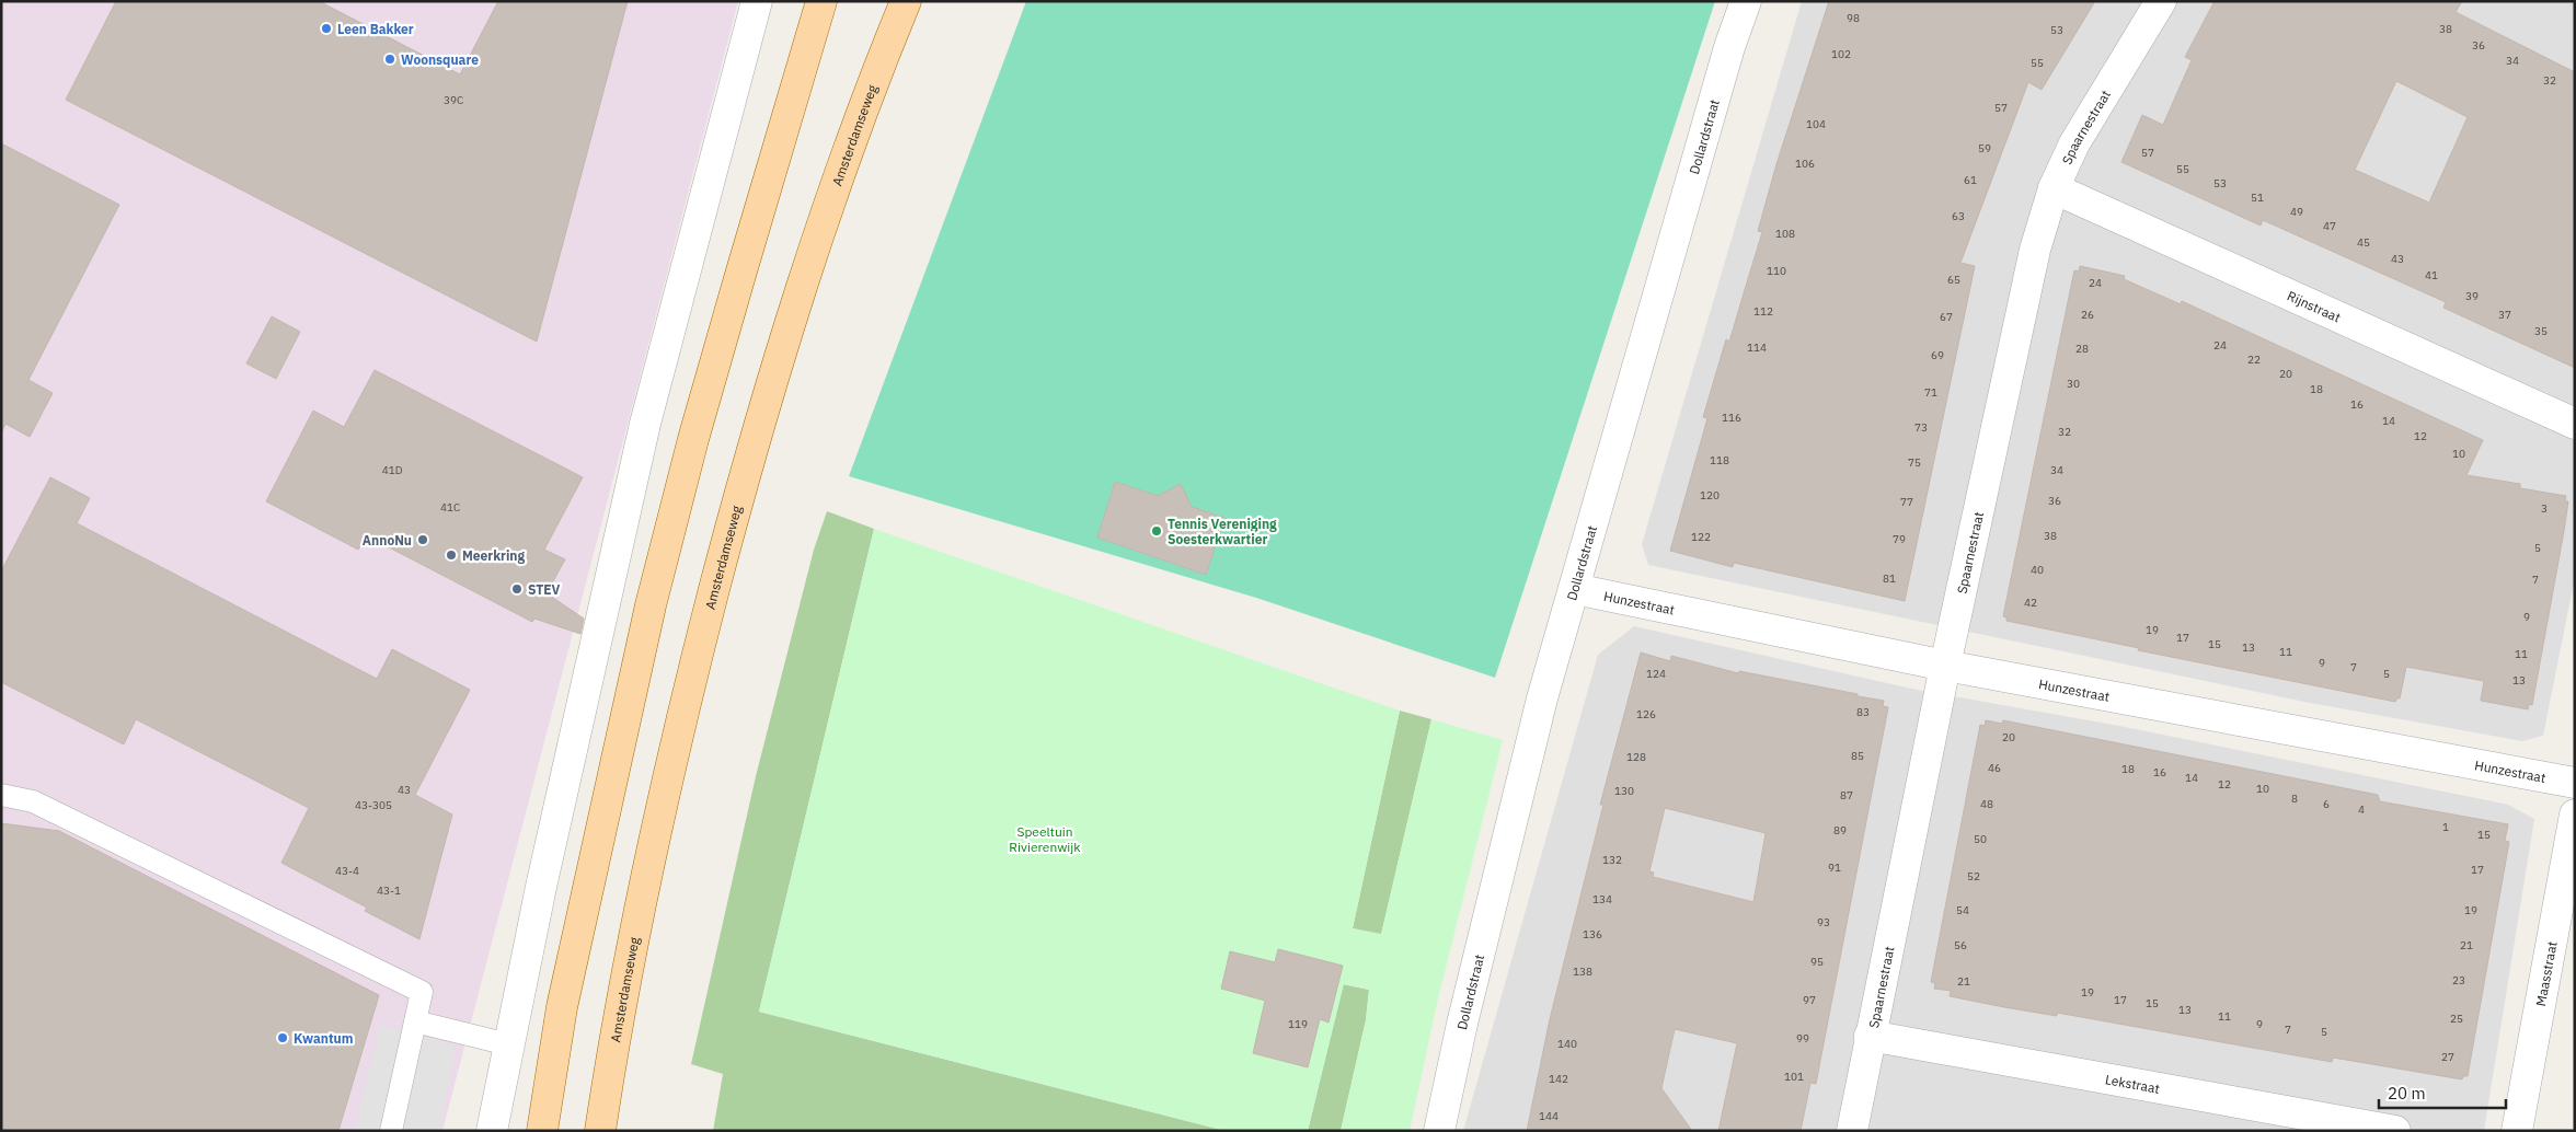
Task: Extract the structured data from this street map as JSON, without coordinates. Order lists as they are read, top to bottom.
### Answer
{
  "streets": {
    "main road": ["Amsterdamseweg"],
    "street": [
      "Spaarnestraat",
      "Dollardstraat",
      "Rijnstraat",
      "Hunzestraat",
      "Maasstraat",
      "Lekstraat"
    ]
  },
  "crossings": [
    ["Spaarnestraat", "Rijnstraat"],
    ["Spaarnestraat", "Hunzestraat"],
    ["Spaarnestraat", "Lekstraat"],
    ["Dollardstraat", "Hunzestraat"]
  ],
  "parks": ["Speeltuin Rivierenwijk"],
  "places": [
    "Leen Bakker",
    "Woonsquare",
    "Tennis Vereniging Soesterkwartier",
    "AnnoNu",
    "Meerkring",
    "STEV",
    "Kwantum"
  ],
  "house_numbers": [
    "98",
    "38",
    "53",
    "36",
    "102",
    "34",
    "55",
    "32",
    "39C",
    "57",
    "104",
    "59",
    "57",
    "106",
    "55",
    "61",
    "53",
    "51",
    "49",
    "63",
    "47",
    "108",
    "45",
    "43",
    "110",
    "41",
    "65",
    "24",
    "39",
    "112",
    "26",
    "37",
    "67",
    "35",
    "24",
    "114",
    "28",
    "69",
    "22",
    "20",
    "30",
    "18",
    "71",
    "16",
    "116",
    "14",
    "73",
    "32",
    "12",
    "10",
    "118",
    "75",
    "41D",
    "34",
    "120",
    "36",
    "77",
    "41C",
    "3",
    "38",
    "122",
    "79",
    "5",
    "40",
    "81",
    "7",
    "42",
    "9",
    "19",
    "17",
    "15",
    "13",
    "11",
    "11",
    "9",
    "7",
    "124",
    "5",
    "13",
    "83",
    "126",
    "20",
    "85",
    "128",
    "46",
    "18",
    "16",
    "14",
    "12",
    "10",
    "43",
    "130",
    "87",
    "8",
    "48",
    "6",
    "43-305",
    "4",
    "1",
    "89",
    "15",
    "50",
    "132",
    "91",
    "17",
    "43-4",
    "52",
    "43-1",
    "134",
    "54",
    "19",
    "93",
    "136",
    "56",
    "21",
    "95",
    "138",
    "23",
    "21",
    "19",
    "97",
    "17",
    "15",
    "13",
    "11",
    "25",
    "119",
    "9",
    "7",
    "5",
    "99",
    "140",
    "27",
    "101",
    "142",
    "144"
  ],
  "scale_bar": "20 m"
}
